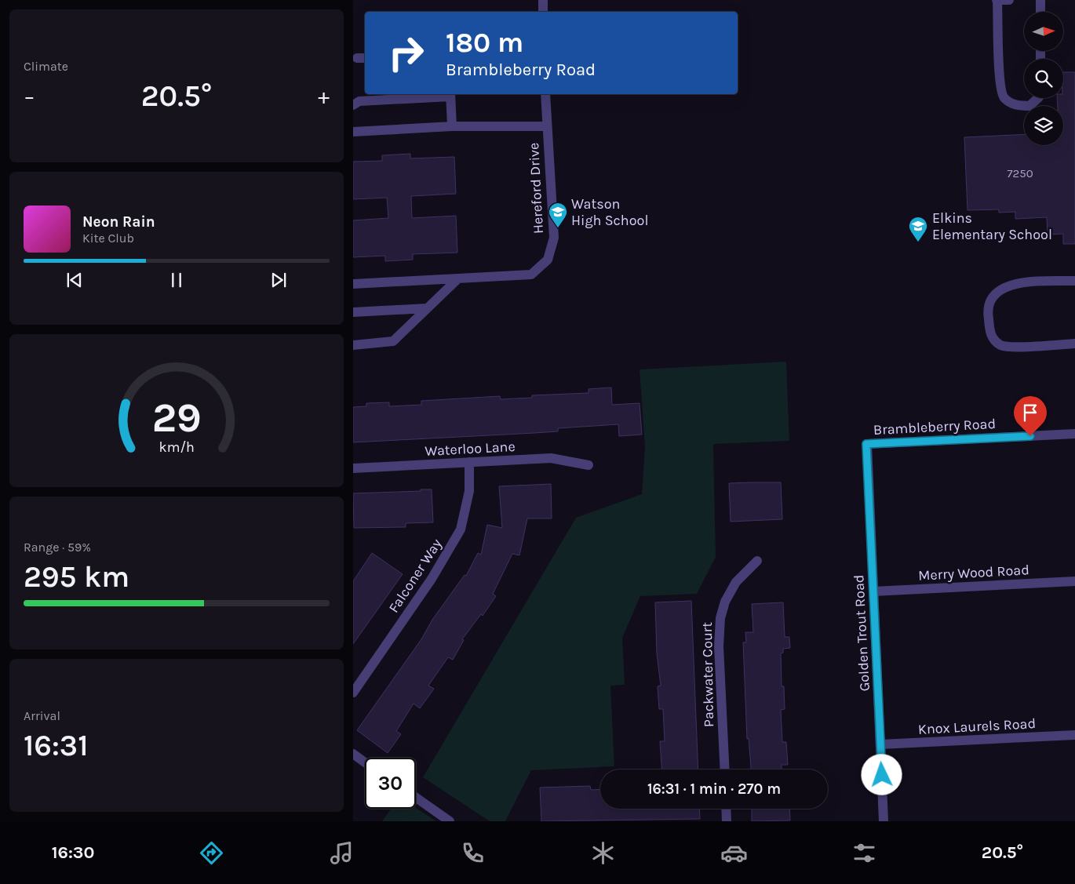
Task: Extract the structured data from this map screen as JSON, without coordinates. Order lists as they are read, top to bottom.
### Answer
{
  "streets": {
    "street": [
      "Hereford Drive",
      "Brambleberry Road",
      "Waterloo Lane",
      "Merry Wood Road",
      "Falconer Way",
      "Golden Trout Road",
      "Packwater Court",
      "Knox Laurels Road"
    ]
  },
  "crossings": [
    ["Brambleberry Road", "Golden Trout Road"],
    ["Waterloo Lane", "Falconer Way"],
    ["Merry Wood Road", "Golden Trout Road"],
    ["Golden Trout Road", "Knox Laurels Road"]
  ],
  "places": {
    "school or university": ["Watson High School", "Elkins Elementary School"]
  },
  "house_numbers": ["7250"],
  "north": "right",
  "page": {
    "tile": [
      "Climate",
      ["Range · 59%", "295 km"],
      ["Arrival", "16:31"]
    ],
    "turn": ["180 m", "Brambleberry Road"],
    "heat": ["−", "20.5°", "+"],
    "song": ["Neon Rain", "Kite Club"],
    "limit": "30",
    "trip": "16:31 · 1 min · 270 m",
    "tabs": ["16:30", "20.5°"],
    "gauge": ["29", "km/h"]
  }
}
